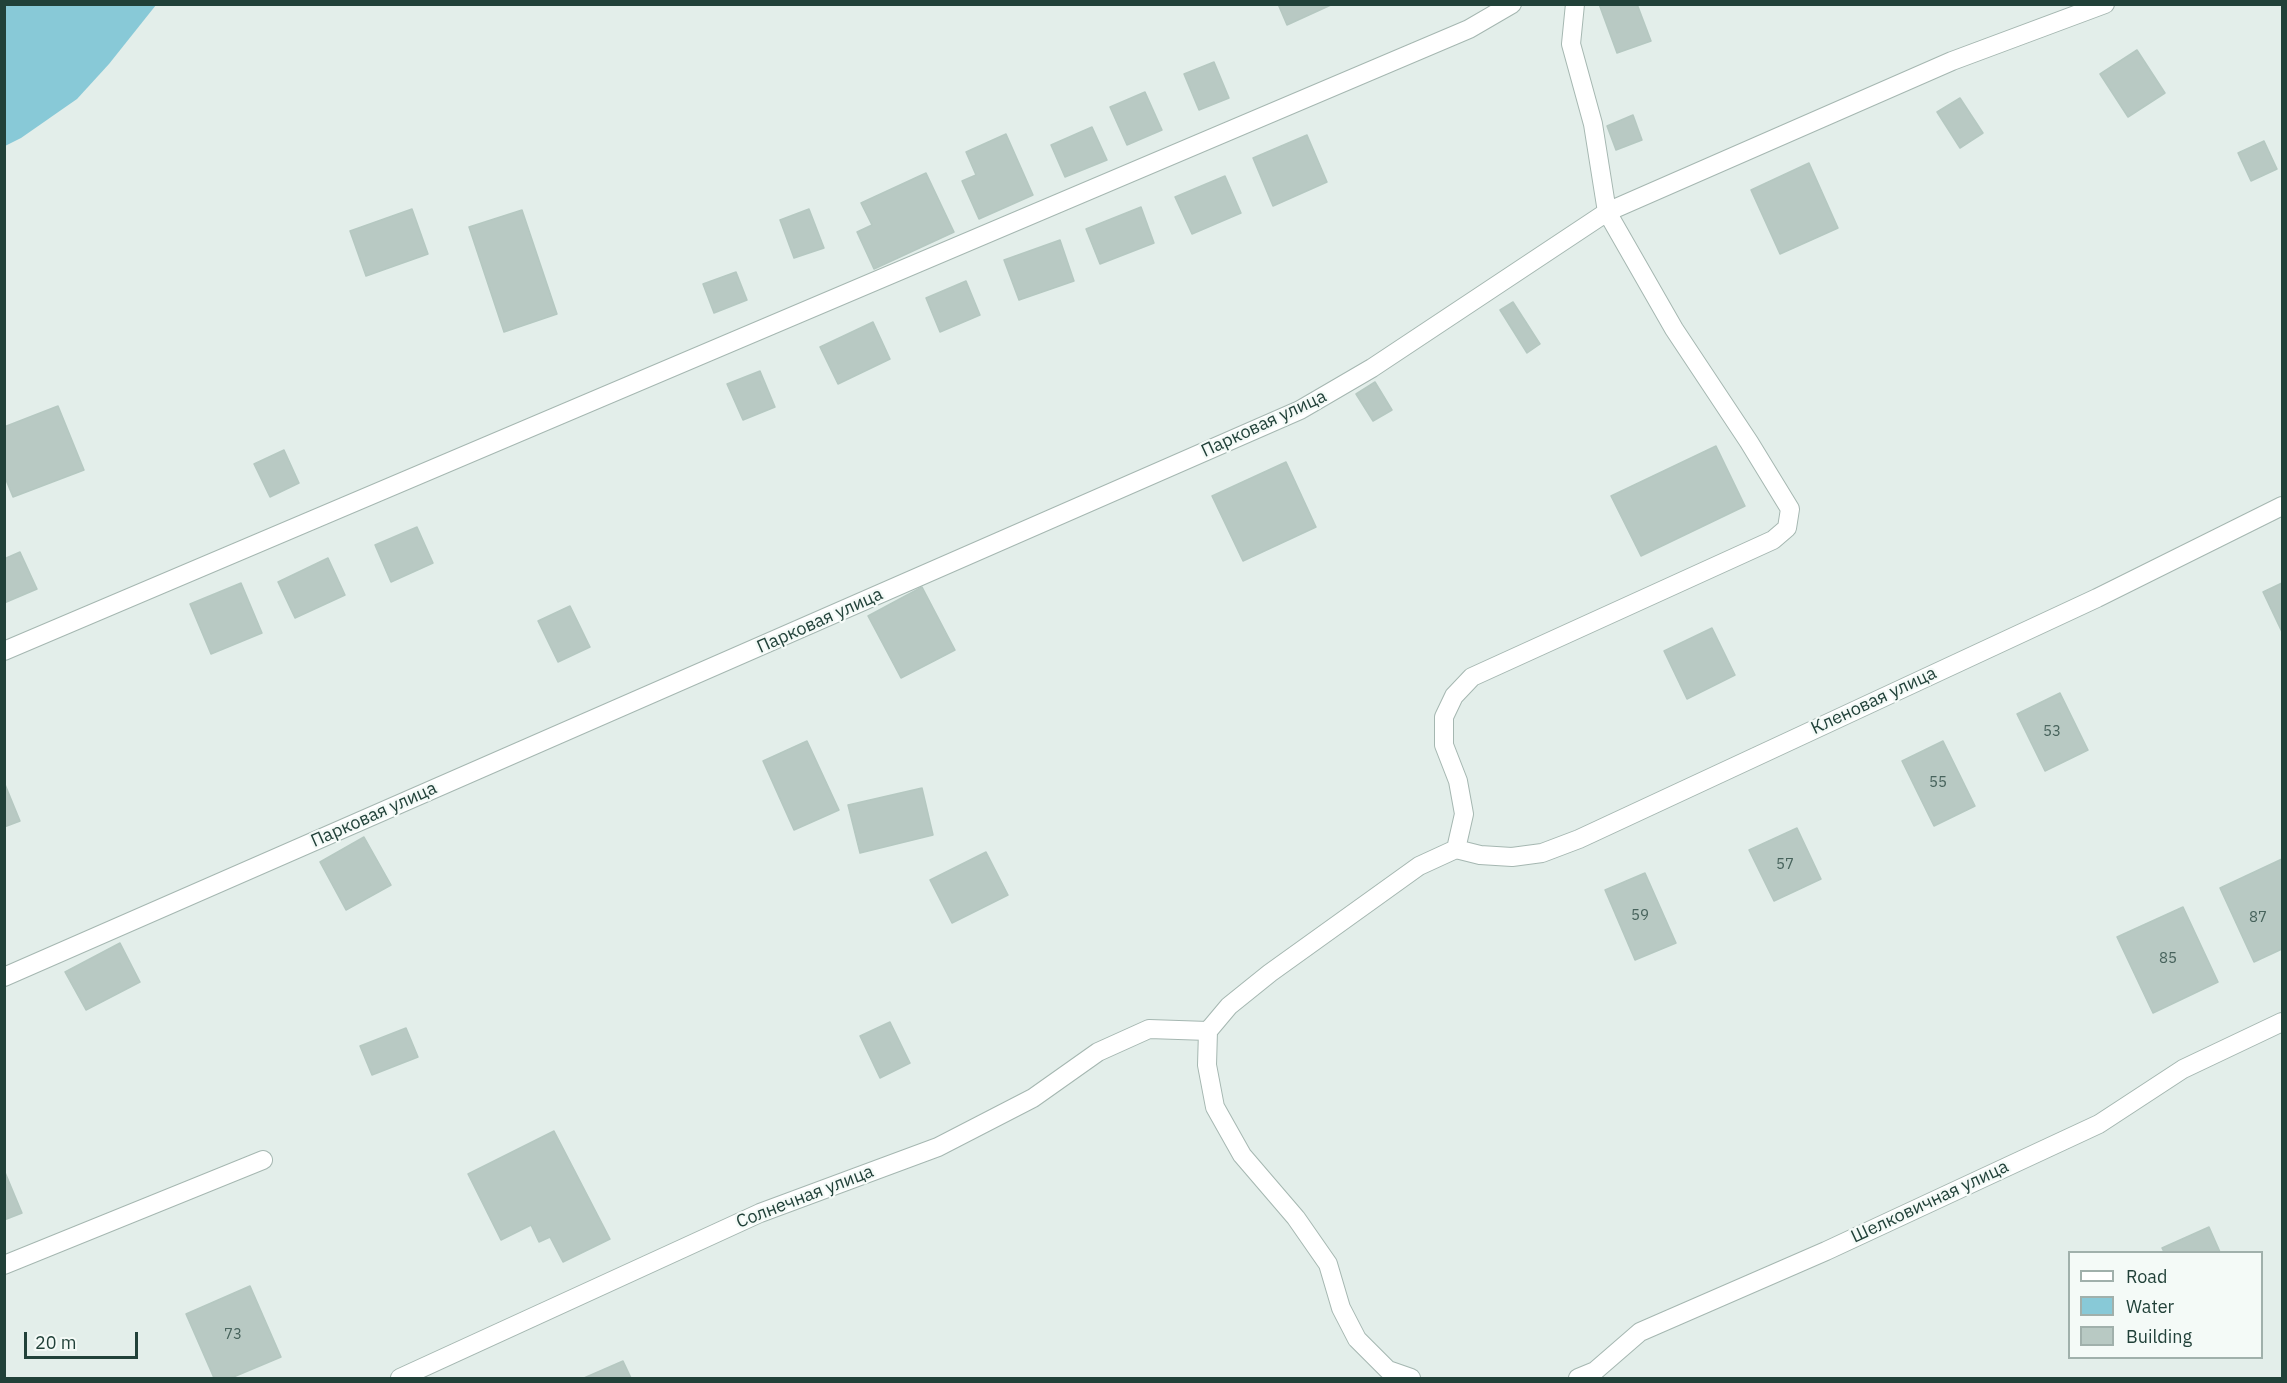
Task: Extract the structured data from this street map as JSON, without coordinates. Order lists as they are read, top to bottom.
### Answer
{
  "streets": {
    "street": [
      "Парковая улица",
      "Кленовая улица",
      "Солнечная улица",
      "Шелковичная улица"
    ]
  },
  "house_numbers": [
    "53",
    "55",
    "57",
    "59",
    "87",
    "85",
    "73"
  ],
  "legend": ["Road", "Water", "Building"],
  "scale_bar": "20 m"
}
